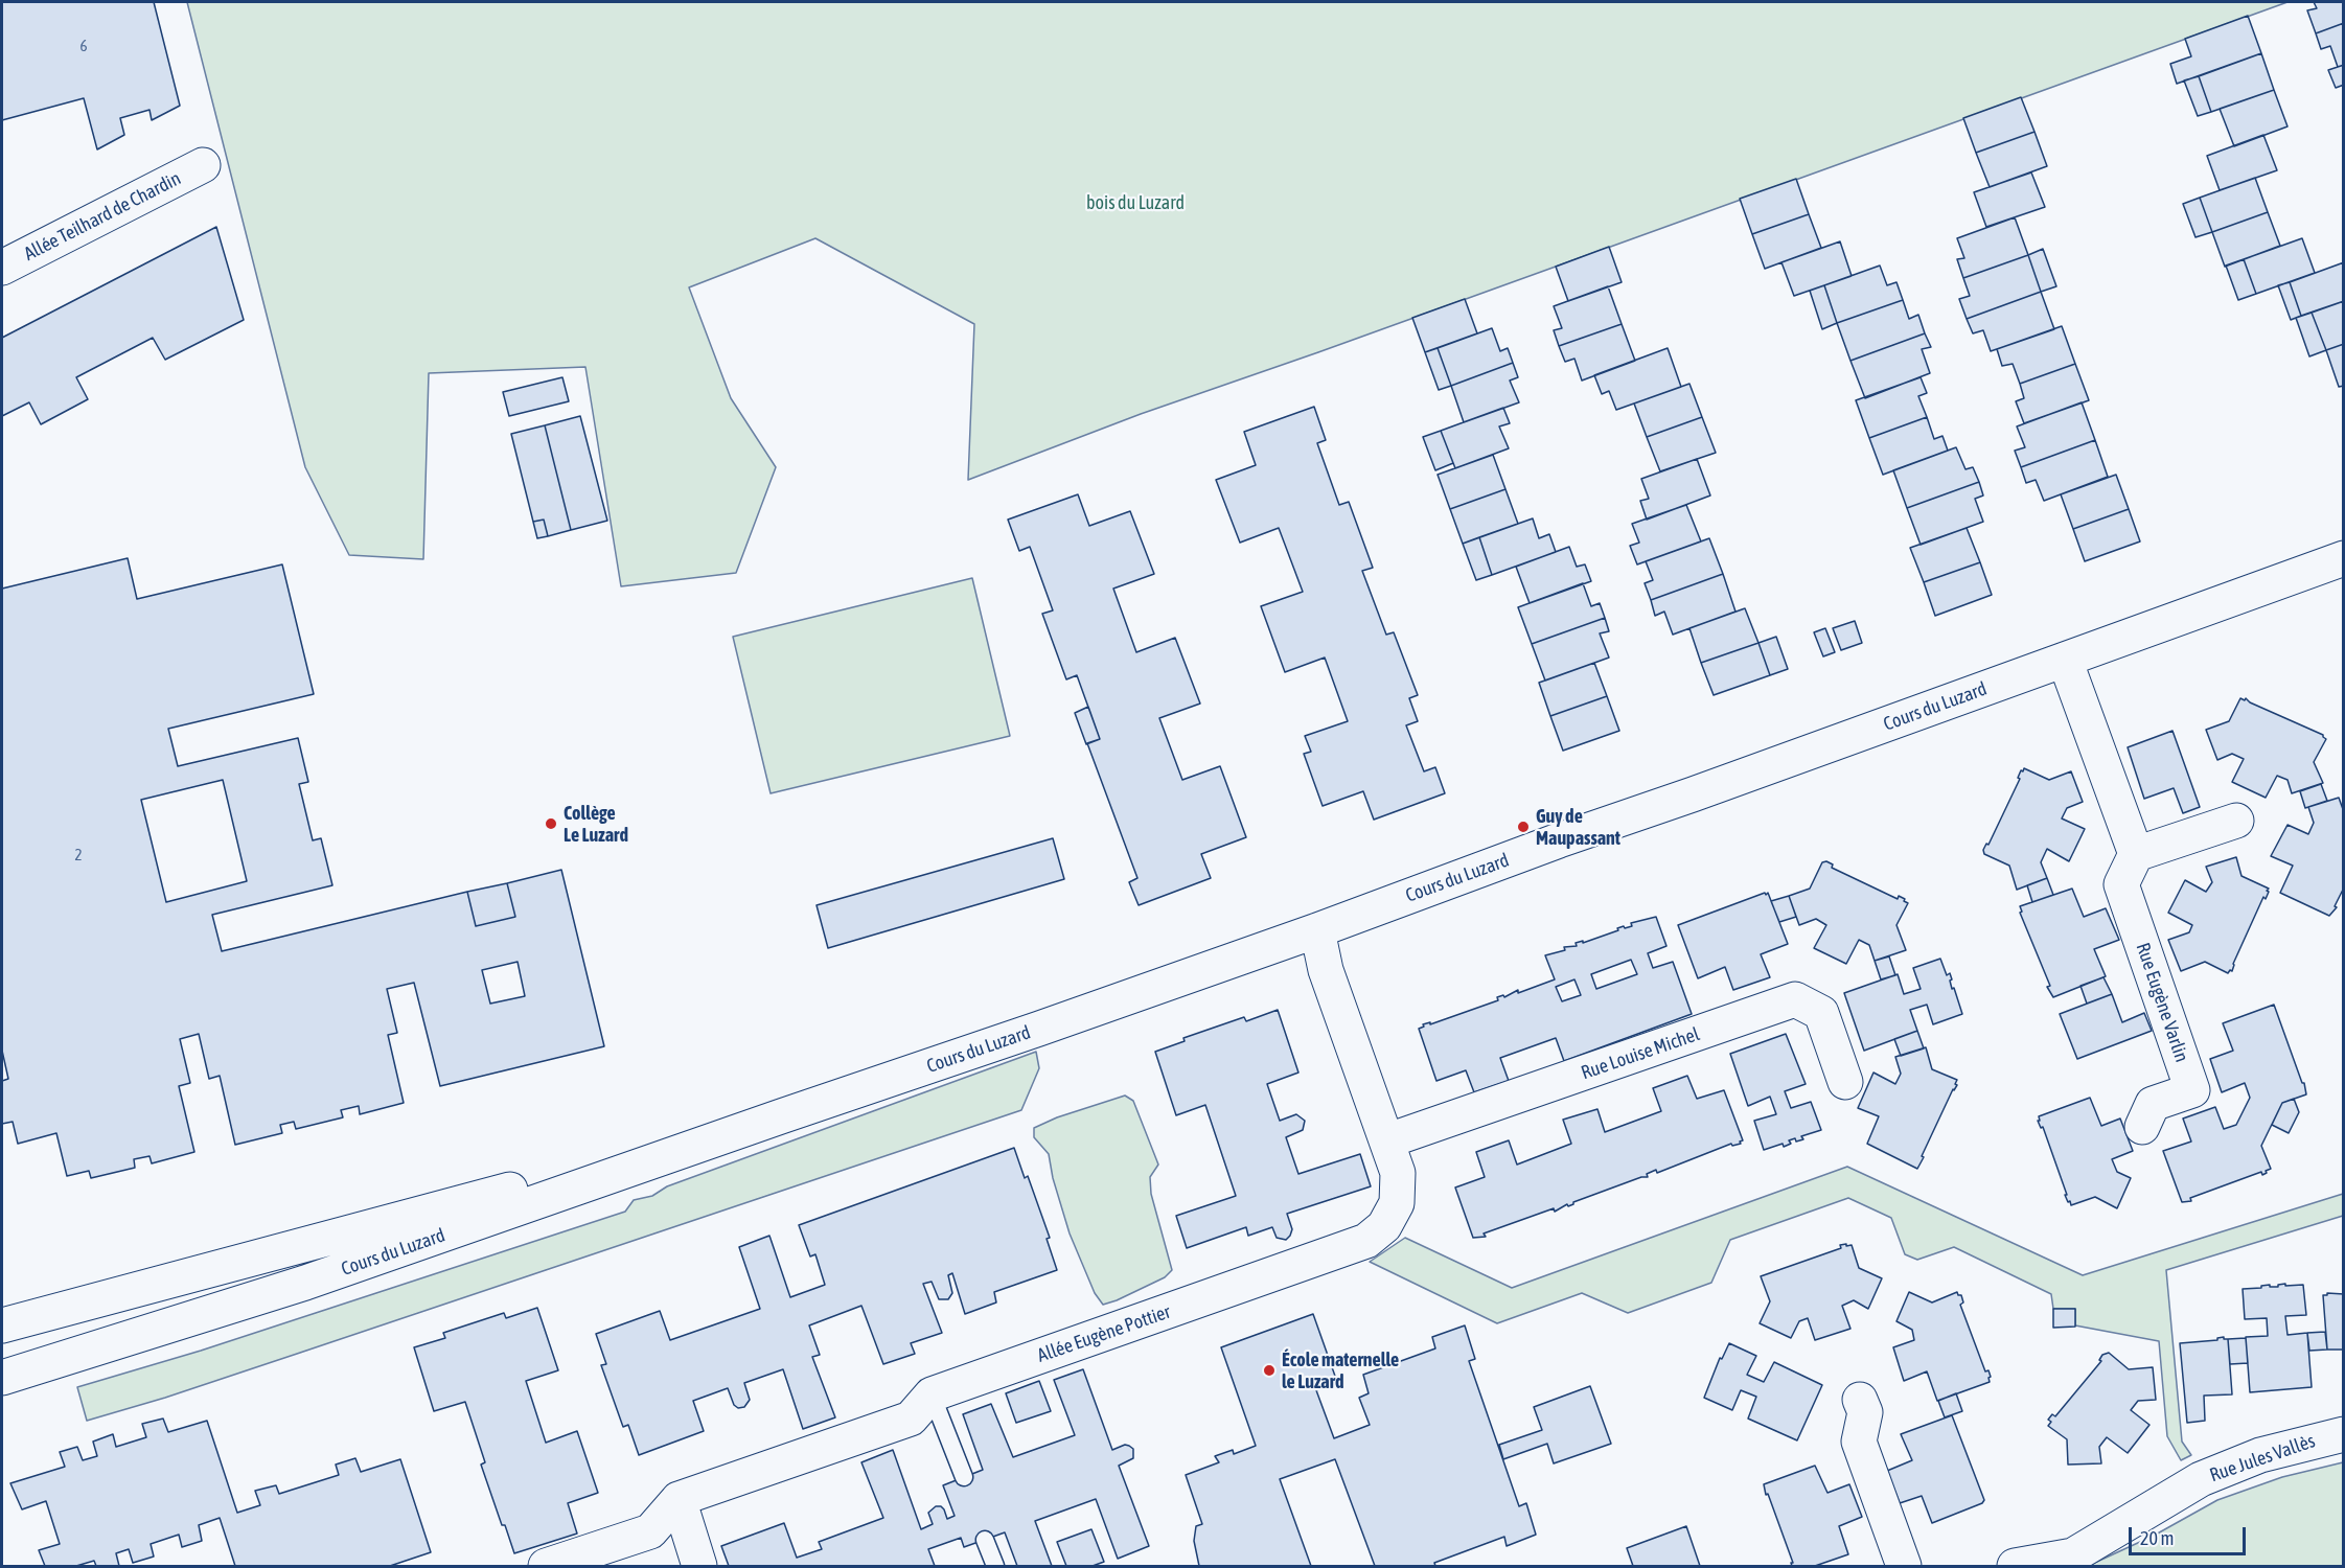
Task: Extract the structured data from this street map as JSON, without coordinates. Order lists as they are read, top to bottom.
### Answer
{
  "streets": {
    "street": [
      "Allée Teilhard de Chardin",
      "Cours du Luzard",
      "Rue Eugène Varlin",
      "Rue Louise Michel",
      "Allée Eugène Pottier",
      "Rue Jules Vallès"
    ]
  },
  "crossings": [
    ["Cours du Luzard", "Allée Eugène Pottier"],
    ["Rue Louise Michel", "Allée Eugène Pottier"]
  ],
  "parks": ["bois du Luzard"],
  "places": ["Collège Le Luzard", "Guy de Maupassant", "École maternelle le Luzard"],
  "house_numbers": ["6", "2"],
  "scale_bar": "20 m"
}
